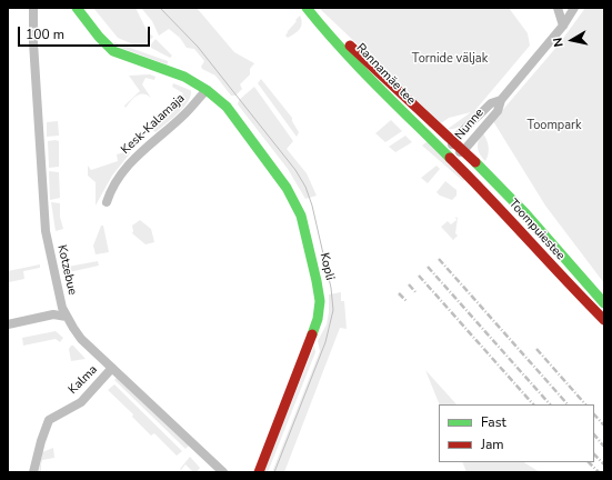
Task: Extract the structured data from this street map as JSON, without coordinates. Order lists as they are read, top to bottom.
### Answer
{
  "streets": {
    "main road": ["Rannamäe tee", "Toompuiestee", "Kopli"],
    "street": [
      "Kesk-Kalamaja",
      "Nunne",
      "Kotzebue",
      "Kalma"
    ]
  },
  "crossings": [
    ["Rannamäe tee", "Nunne"],
    ["Rannamäe tee", "Toompuiestee"],
    ["Kesk-Kalamaja", "Kopli"],
    ["Nunne", "Toompuiestee"],
    ["Kotzebue", "Kalma"]
  ],
  "parks": ["Tornide väljak", "Toompark"],
  "legend": ["Fast", "Jam"],
  "scale_bar": "100 m",
  "north": "left"
}
